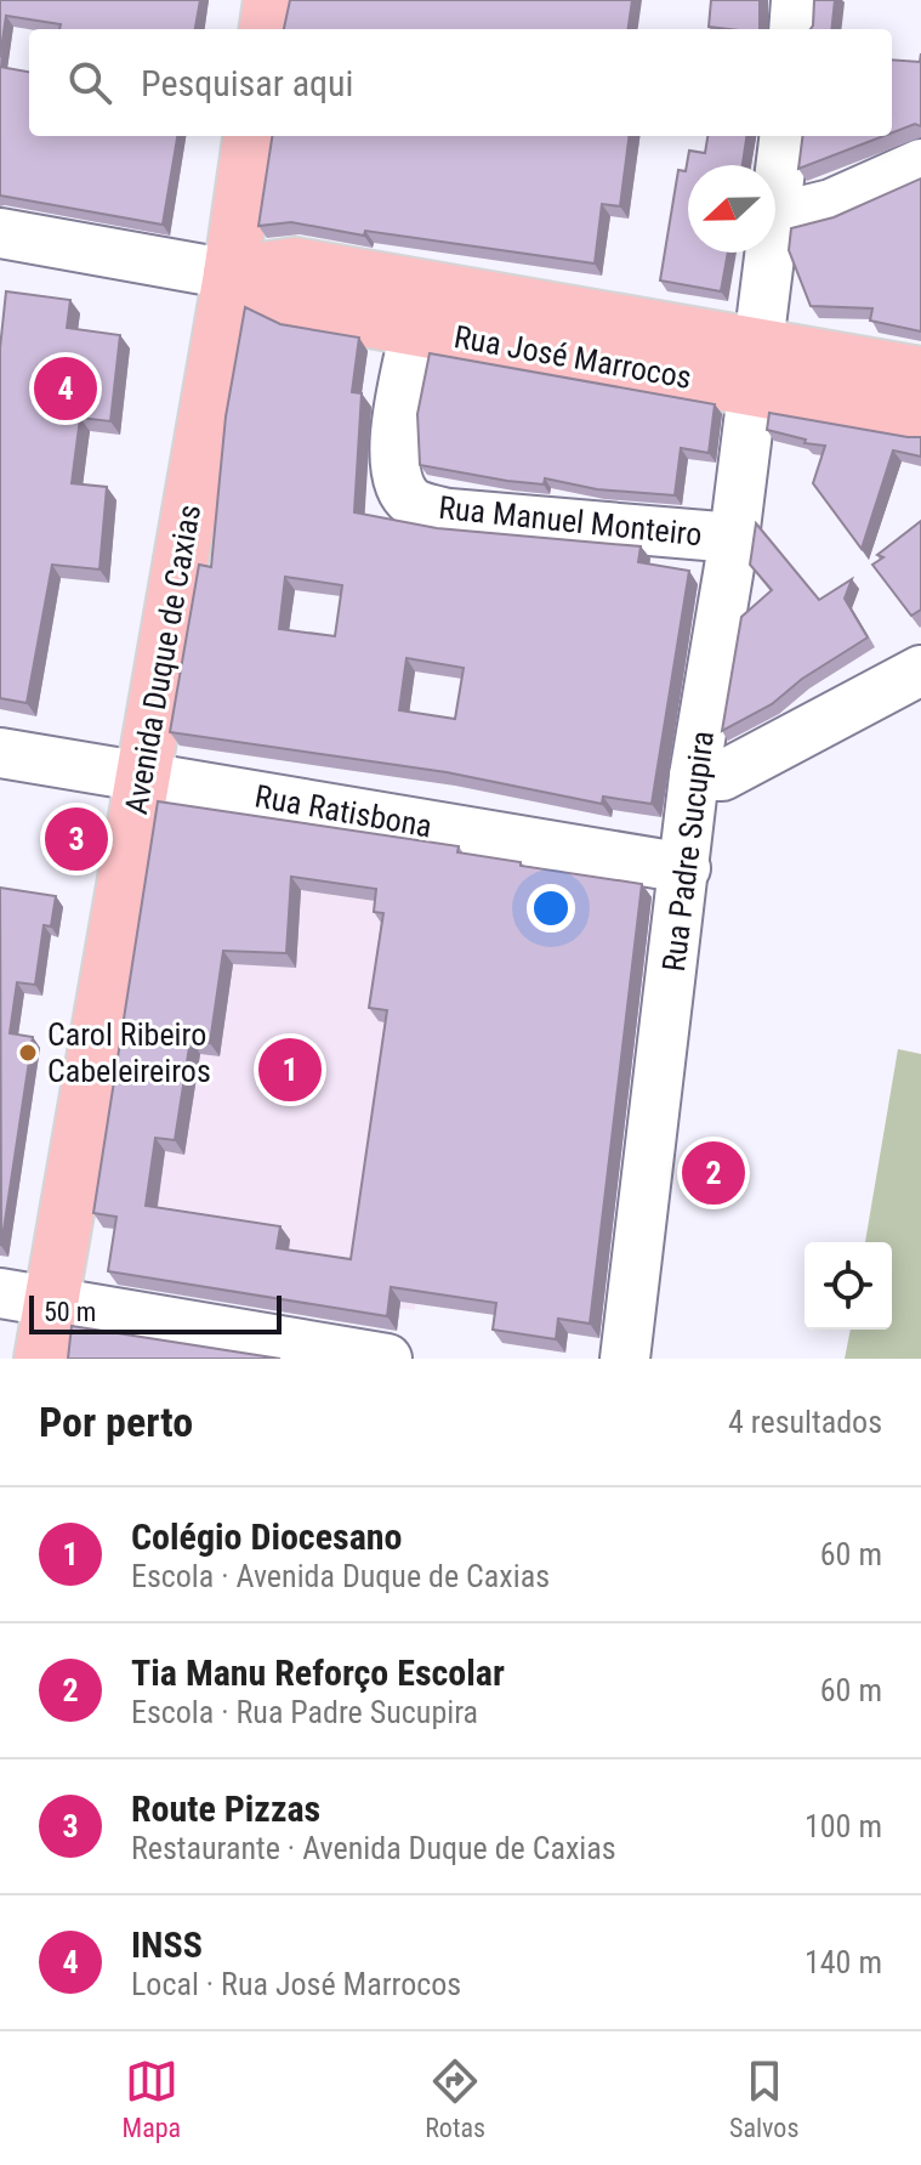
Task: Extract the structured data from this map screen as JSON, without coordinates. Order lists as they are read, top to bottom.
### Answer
{
  "streets": {
    "main road": ["Rua José Marrocos", "Avenida Duque de Caxias"],
    "street": ["Rua Manuel Monteiro", "Rua Ratisbona", "Rua Padre Sucupira"]
  },
  "crossings": [
    ["Rua José Marrocos", "Rua Manuel Monteiro"],
    ["Rua José Marrocos", "Avenida Duque de Caxias"],
    ["Rua José Marrocos", "Rua Padre Sucupira"],
    ["Rua Manuel Monteiro", "Rua Padre Sucupira"],
    ["Avenida Duque de Caxias", "Rua Ratisbona"],
    ["Rua Ratisbona", "Rua Padre Sucupira"]
  ],
  "places": ["Carol Ribeiro Cabeleireiros"],
  "scale_bar": "50 m",
  "north": "left",
  "page": {
    "search": "Pesquisar aqui",
    "pins": [
      "4",
      "3",
      "1",
      "2"
    ],
    "scale": "50 m",
    "heading": ["Por perto", "4 resultados"],
    "list": [
      {
        "mark": "1",
        "name": "Colégio Diocesano",
        "note": "Escola · Avenida Duque de Caxias",
        "value": "60 m"
      },
      {
        "mark": "2",
        "name": "Tia Manu Reforço Escolar",
        "note": "Escola · Rua Padre Sucupira",
        "value": "60 m"
      },
      {
        "mark": "3",
        "name": "Route Pizzas",
        "note": "Restaurante · Avenida Duque de Caxias",
        "value": "100 m"
      },
      {
        "mark": "4",
        "name": "INSS",
        "note": "Local · Rua José Marrocos",
        "value": "140 m"
      }
    ],
    "nav": ["Mapa", "Rotas", "Salvos"]
  }
}
